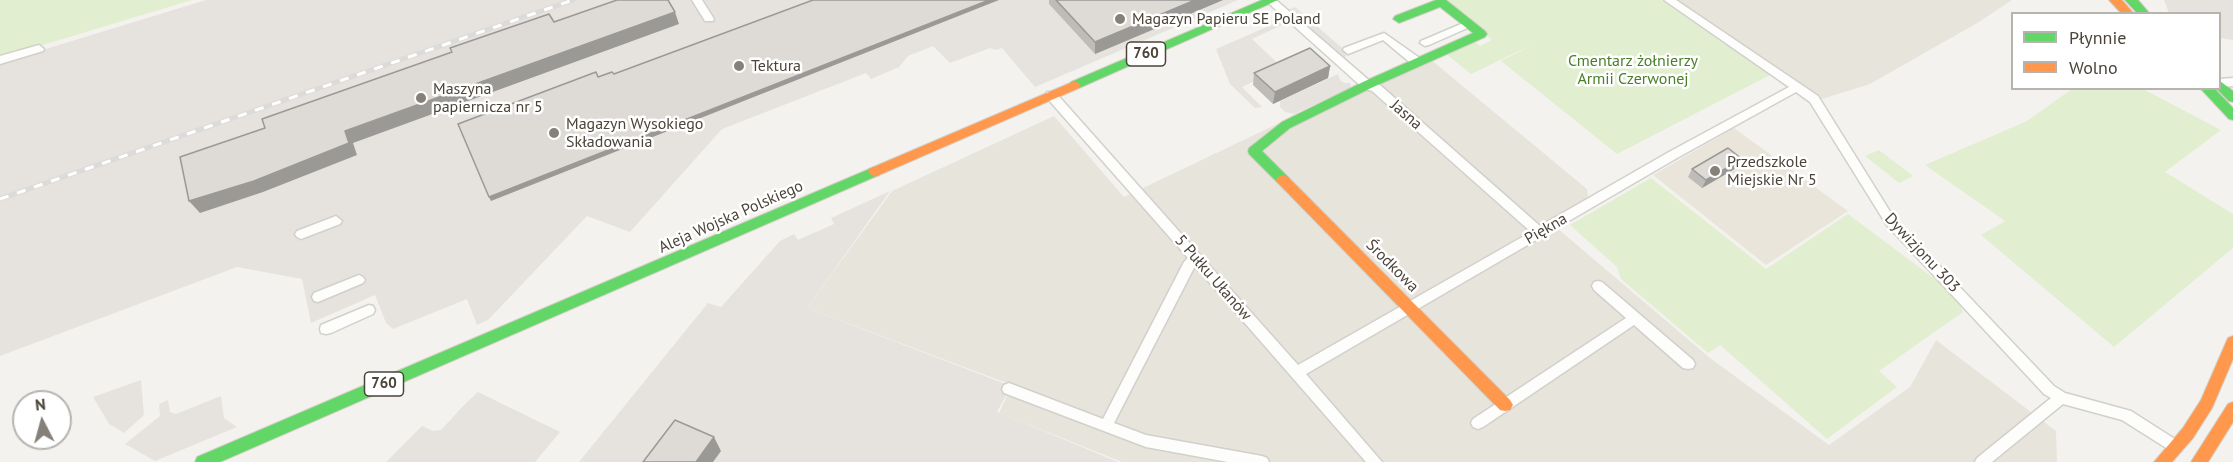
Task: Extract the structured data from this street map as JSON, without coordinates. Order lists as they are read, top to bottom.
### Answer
{
  "streets": {
    "main road": ["760", "Aleja Wojska Polskiego", "Środkowa"],
    "street": [
      "Jasna",
      "Piękna",
      "Dywizjonu 303",
      "5 Pułku Ułanów"
    ]
  },
  "crossings": [
    ["Jasna", "Aleja Wojska Polskiego"],
    ["Jasna", "Piękna"],
    ["Jasna", "Środkowa"],
    ["Aleja Wojska Polskiego", "5 Pułku Ułanów"],
    ["Piękna", "Dywizjonu 303"],
    ["Piękna", "Środkowa"],
    ["Piękna", "5 Pułku Ułanów"]
  ],
  "parks": ["Cmentarz żołnierzy Armii Czerwonej"],
  "places": [
    "Magazyn Papieru SE Poland",
    "Tektura",
    "Maszyna papiernicza nr 5",
    "Magazyn Wysokiego Składowania",
    "Przedszkole Miejskie Nr 5"
  ],
  "legend": ["Płynnie", "Wolno"],
  "north": "top"
}
